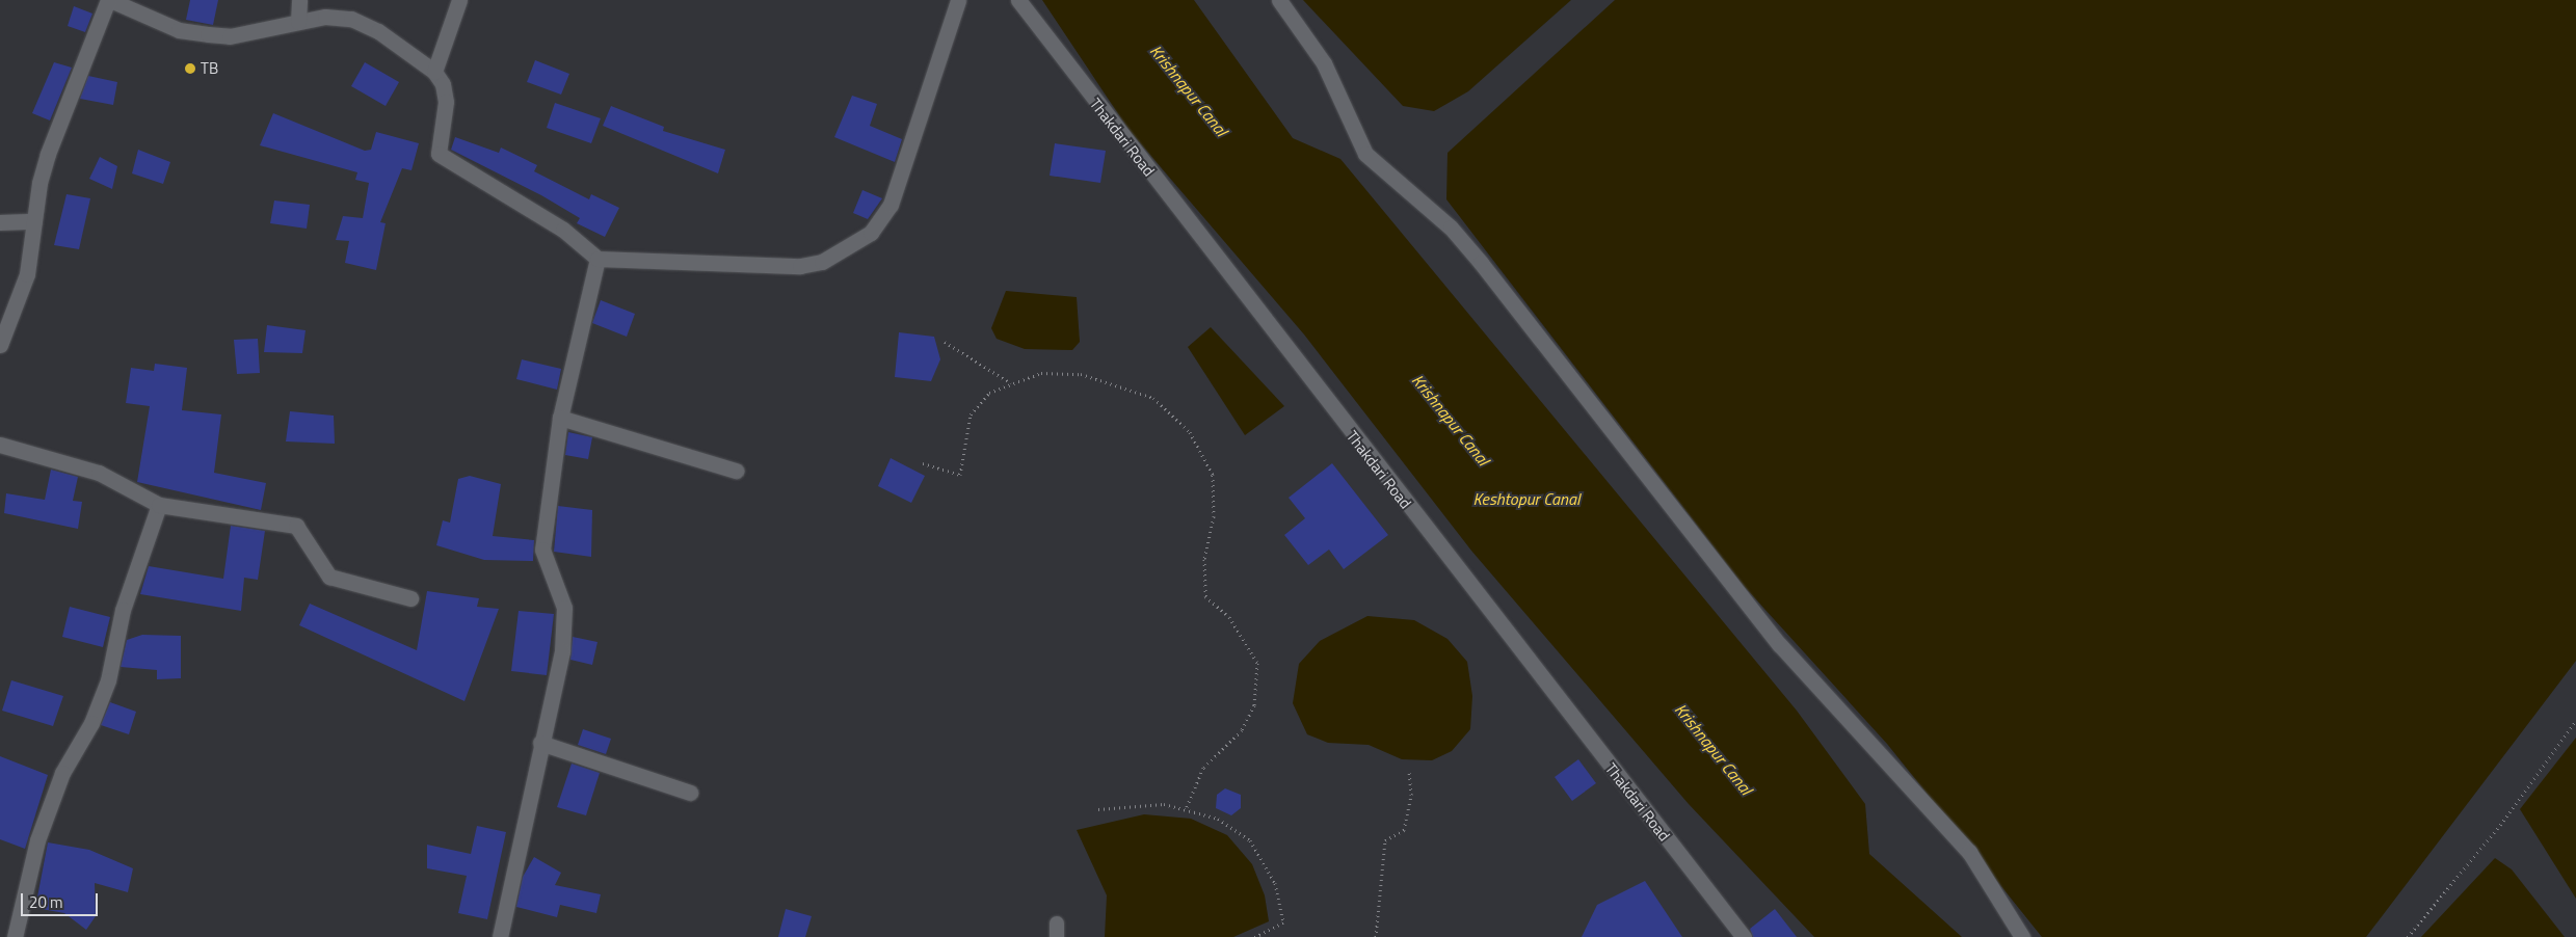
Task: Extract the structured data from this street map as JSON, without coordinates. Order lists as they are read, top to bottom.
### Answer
{
  "streets": {
    "street": ["Thakdari Road"]
  },
  "water": ["Krishnapur Canal", "Keshtopur Canal"],
  "places": ["TB"],
  "scale_bar": "20 m"
}
